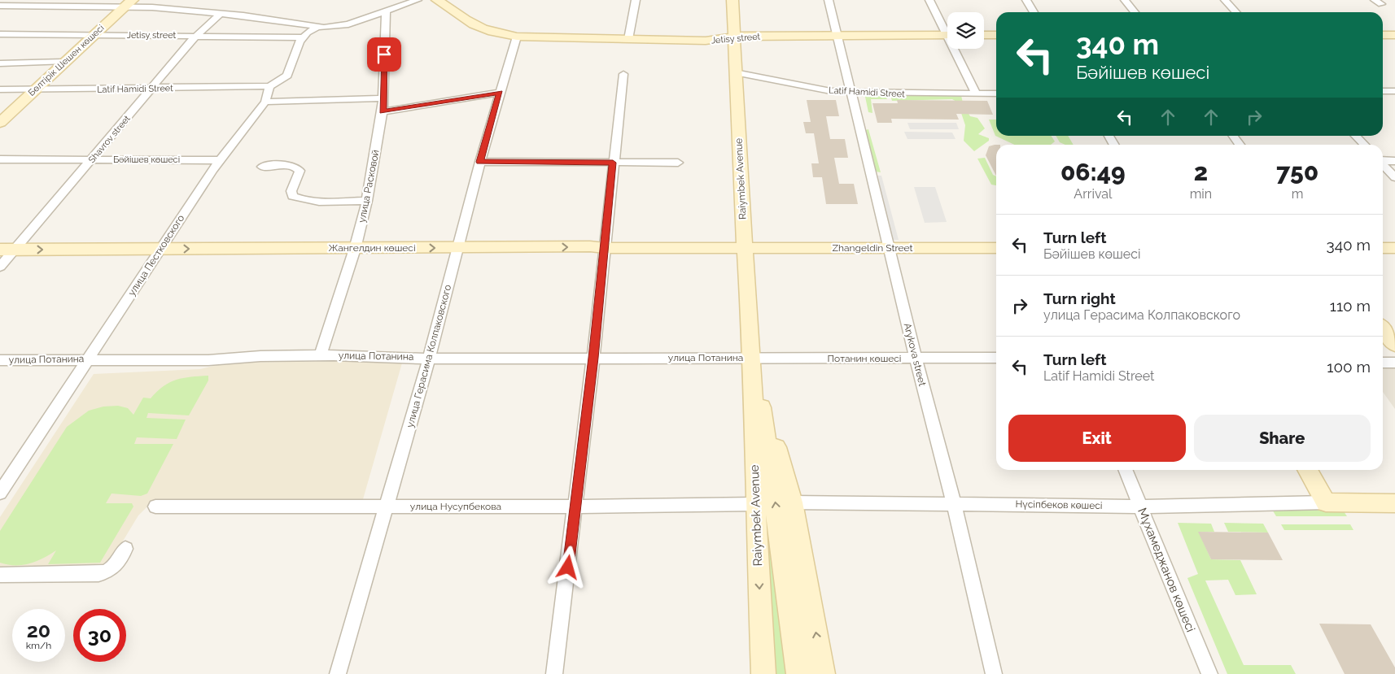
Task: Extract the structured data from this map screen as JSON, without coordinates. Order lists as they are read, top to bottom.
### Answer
{
  "streets": {
    "main road": [
      "Jetisy street",
      "Бөлтірік Шешен көшесі",
      "Raiymbek Avenue",
      "Жангелдин көшесі",
      "Zhangeldin Street"
    ],
    "street": [
      "Latif Hamidi Street",
      "Shavrov street",
      "Бәйішев көшесі",
      "улица Расковой",
      "улица Пестковского",
      "Arykova street",
      "улица Потанина",
      "улица Герасима Колпаковского",
      "Потанин көшесі",
      "Нүсіпбеков көшесі",
      "улица Нусупбекова",
      "Мұхамеджанов көшесі"
    ]
  },
  "crossings": [
    ["Jetisy street", "Бөлтірік Шешен көшесі"],
    ["Jetisy street", "Shavrov street"],
    ["Jetisy street", "Raiymbek Avenue"],
    ["Jetisy street", "Arykova street"],
    ["Jetisy street", "улица Герасима Колпаковского"],
    ["Бөлтірік Шешен көшесі", "Latif Hamidi Street"],
    ["Latif Hamidi Street", "Shavrov street"],
    ["Latif Hamidi Street", "Raiymbek Avenue"],
    ["Latif Hamidi Street", "улица Пестковского"],
    ["Latif Hamidi Street", "Arykova street"],
    ["Shavrov street", "Бәйішев көшесі"],
    ["Shavrov street", "Жангелдин көшесі"],
    ["Бәйішев көшесі", "улица Пестковского"],
    ["Raiymbek Avenue", "Жангелдин көшесі"],
    ["Raiymbek Avenue", "Zhangeldin Street"],
    ["Raiymbek Avenue", "улица Потанина"],
    ["Raiymbek Avenue", "Потанин көшесі"],
    ["Raiymbek Avenue", "Нүсіпбеков көшесі"],
    ["Raiymbek Avenue", "улица Нусупбекова"],
    ["улица Расковой", "Жангелдин көшесі"],
    ["улица Расковой", "улица Потанина"],
    ["Жангелдин көшесі", "Zhangeldin Street"],
    ["Жангелдин көшесі", "улица Пестковского"],
    ["Жангелдин көшесі", "улица Герасима Колпаковского"],
    ["Zhangeldin Street", "Arykova street"],
    ["улица Пестковского", "улица Потанина"],
    ["Arykova street", "Потанин көшесі"],
    ["Arykova street", "Нүсіпбеков көшесі"],
    ["улица Потанина", "улица Герасима Колпаковского"],
    ["улица Потанина", "Потанин көшесі"],
    ["улица Герасима Колпаковского", "улица Нусупбекова"],
    ["Нүсіпбеков көшесі", "Мұхамеджанов көшесі"]
  ],
  "one_way": ["Жангелдин көшесі"],
  "page": {
    "turn": ["340 m", "Бәйішев көшесі"],
    "eta": [
      "06:49",
      "Arrival",
      "2",
      "min",
      "750",
      "m"
    ],
    "list": [
      {
        "name": "Turn left",
        "note": "Бәйішев көшесі",
        "value": "340 m"
      },
      {
        "name": "Turn right",
        "note": "улица Герасима Колпаковского",
        "value": "110 m"
      },
      {
        "name": "Turn left",
        "note": "Latif Hamidi Street",
        "value": "100 m"
      }
    ],
    "buttons": ["Exit", "Share"],
    "speed": "20 km/h",
    "limit": "30"
  }
}
